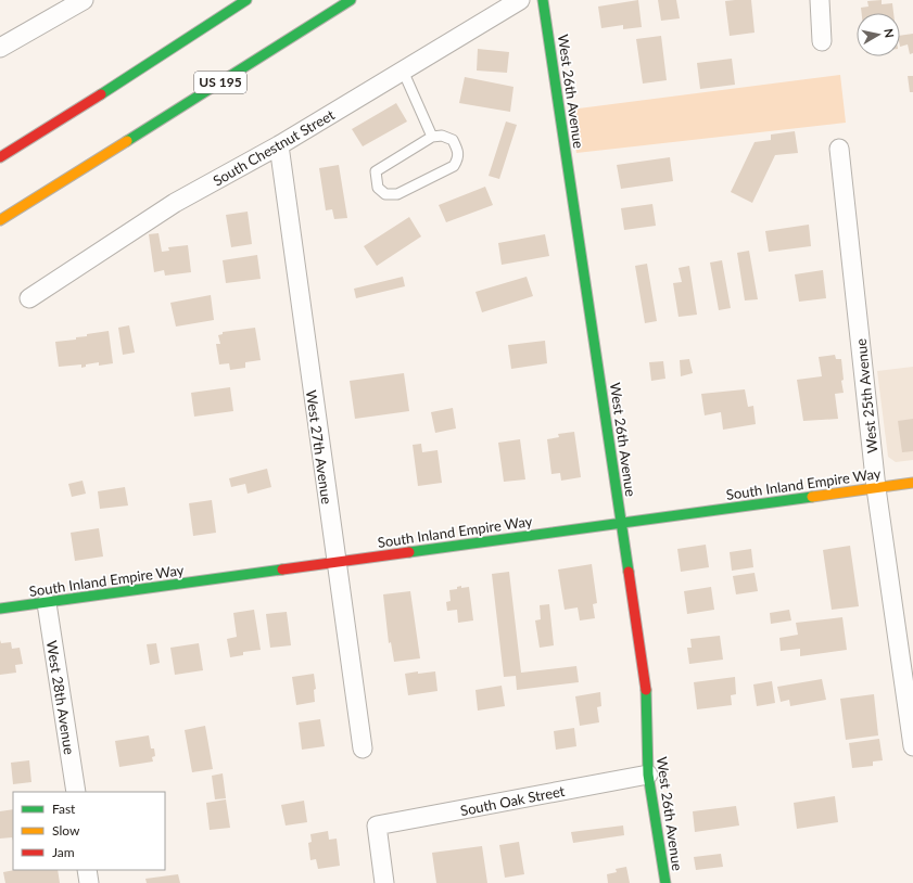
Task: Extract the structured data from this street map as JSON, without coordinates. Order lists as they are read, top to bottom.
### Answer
{
  "streets": {
    "main road": ["US 195", "West 26th Avenue", "South Inland Empire Way"],
    "street": [
      "South Chestnut Street",
      "West 25th Avenue",
      "West 27th Avenue",
      "West 28th Avenue",
      "South Oak Street"
    ]
  },
  "crossings": [
    ["West 26th Avenue", "South Inland Empire Way"],
    ["West 26th Avenue", "South Oak Street"],
    ["South Chestnut Street", "West 27th Avenue"],
    ["West 25th Avenue", "South Inland Empire Way"],
    ["West 27th Avenue", "South Inland Empire Way"],
    ["South Inland Empire Way", "West 28th Avenue"]
  ],
  "legend": ["Fast", "Slow", "Jam"],
  "north": "right"
}
